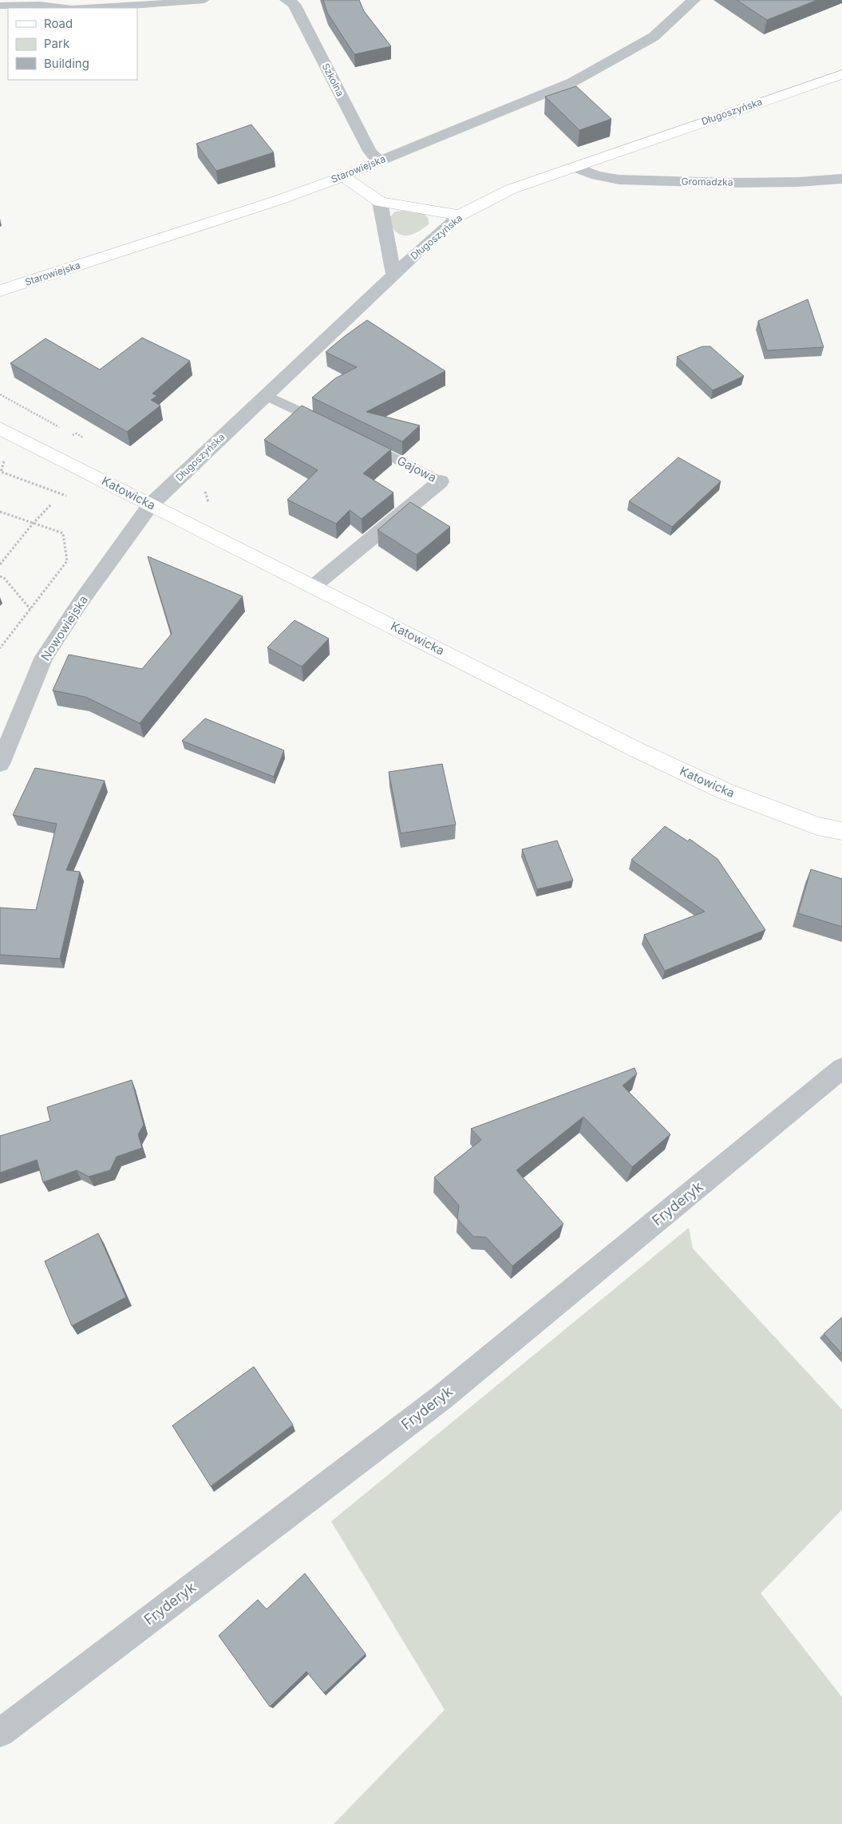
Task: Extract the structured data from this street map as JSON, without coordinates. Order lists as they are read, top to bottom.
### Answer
{
  "streets": {
    "street": [
      "Szkolna",
      "Długoszyńska",
      "Starowiejska",
      "Gromadzka",
      "Gajowa",
      "Katowicka",
      "Nowowiejska",
      "Fryderyk"
    ]
  },
  "crossings": [
    ["Szkolna", "Starowiejska"],
    ["Długoszyńska", "Gromadzka"],
    ["Długoszyńska", "Katowicka"],
    ["Długoszyńska", "Nowowiejska"],
    ["Gajowa", "Katowicka"],
    ["Katowicka", "Nowowiejska"]
  ],
  "legend": ["Road", "Park", "Building"]
}
